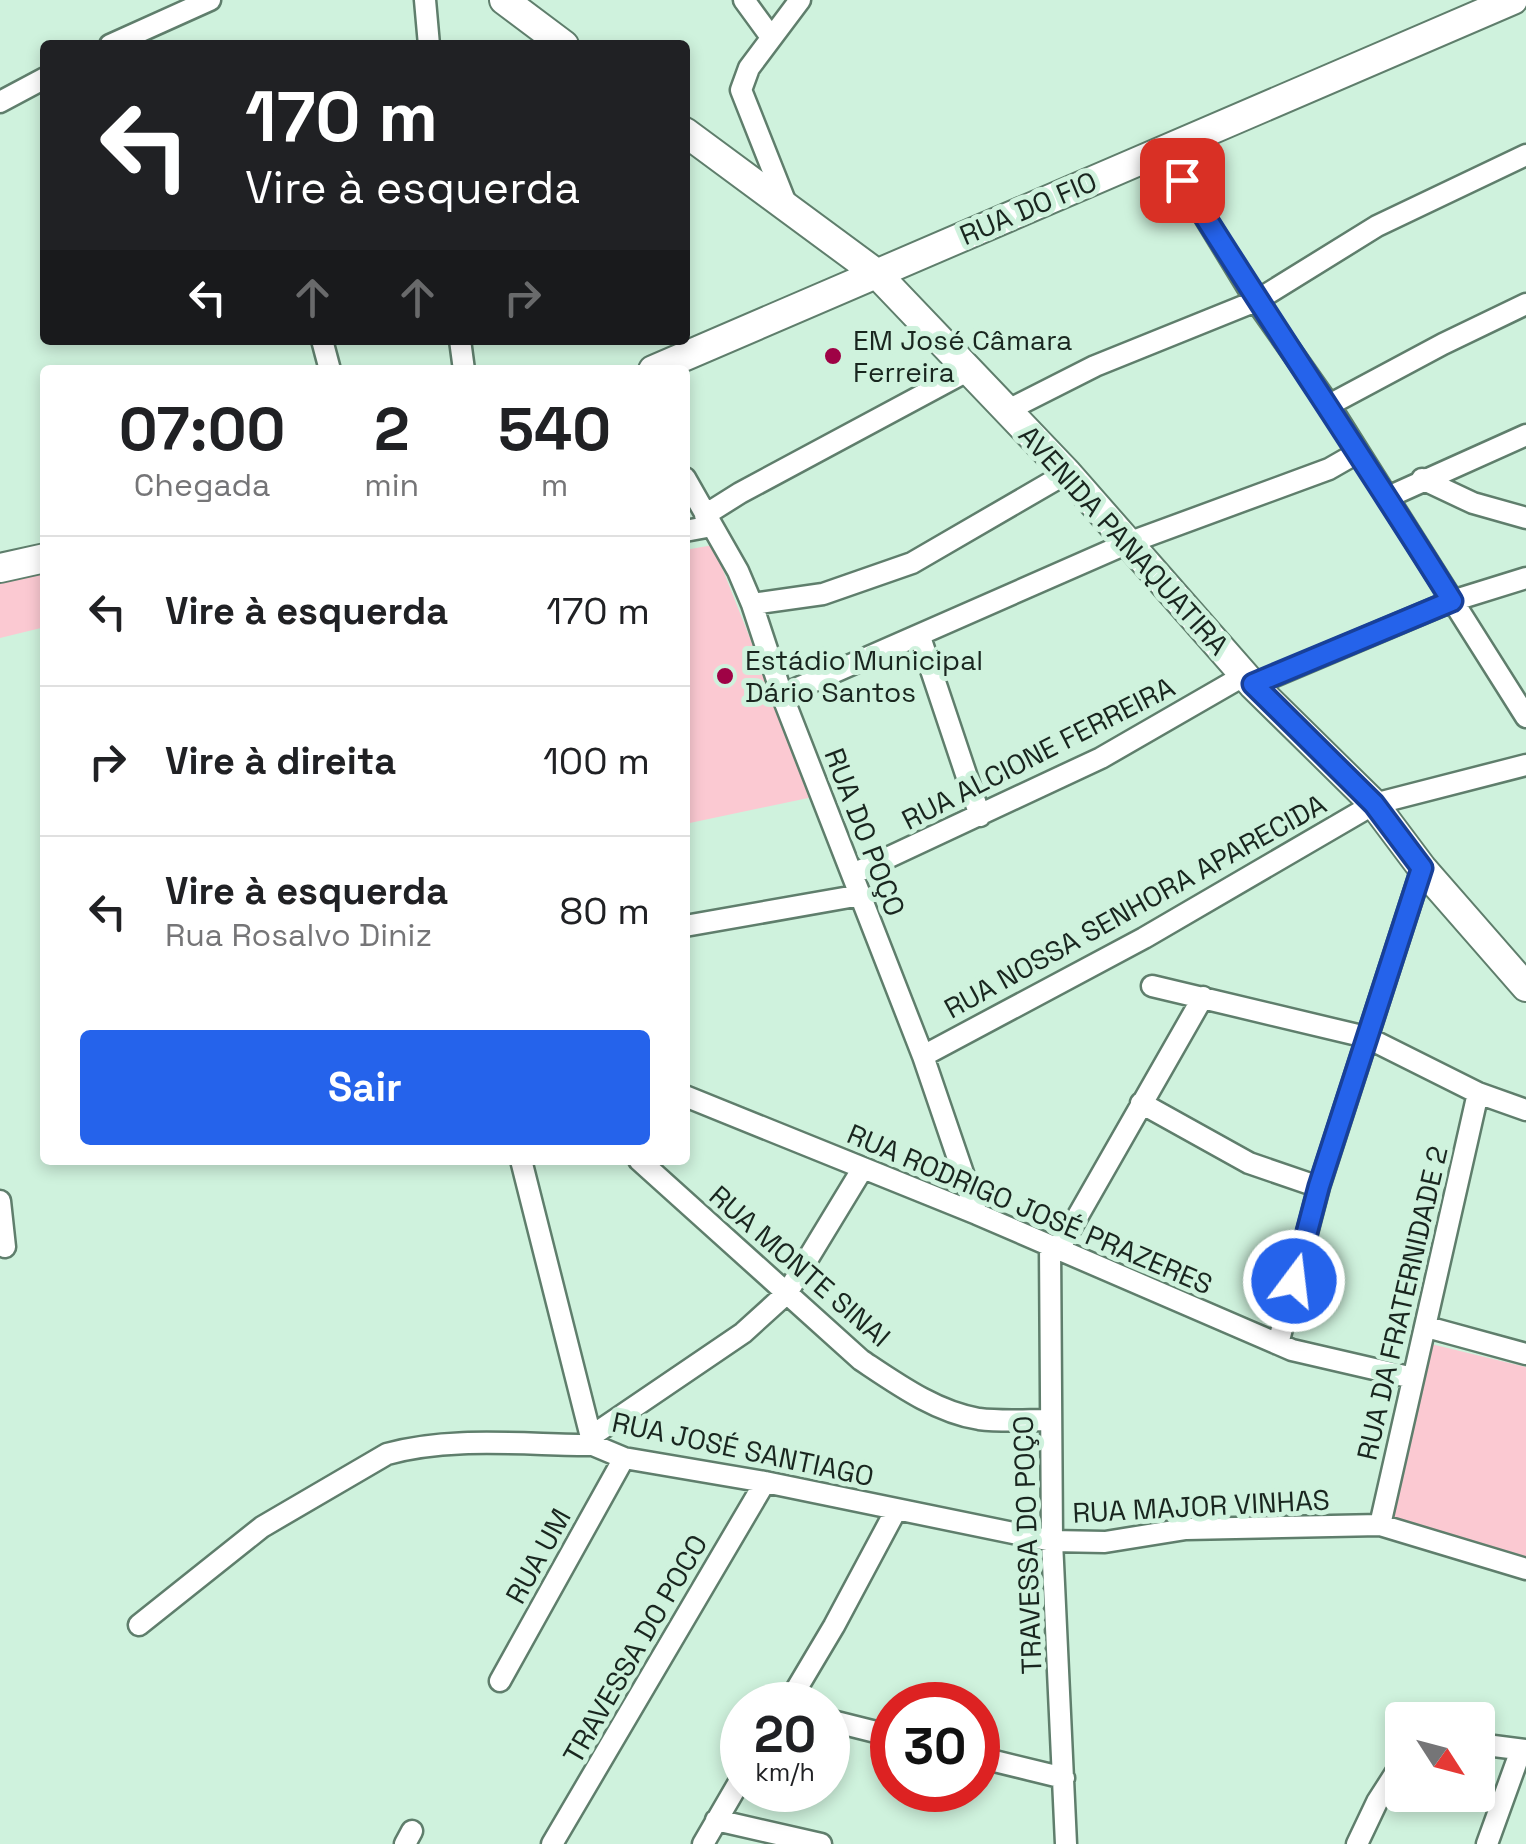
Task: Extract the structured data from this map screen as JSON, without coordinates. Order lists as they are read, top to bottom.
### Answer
{
  "streets": {
    "main road": ["RUA DO FIO", "AVENIDA PANAQUATIRA"],
    "street": [
      "RUA ALCIONE FERREIRA",
      "RUA DO POÇO",
      "RUA NOSSA SENHORA APARECIDA",
      "RUA RODRIGO JOSÉ PRAZERES",
      "RUA MONTE SINAI",
      "RUA DA FRATERNIDADE 2",
      "RUA JOSÉ SANTIAGO",
      "RUA MAJOR VINHAS",
      "TRAVESSA DO POÇO",
      "RUA UM",
      "TRAVESSA DO POCO"
    ]
  },
  "crossings": [
    ["RUA DO FIO", "AVENIDA PANAQUATIRA"],
    ["AVENIDA PANAQUATIRA", "RUA ALCIONE FERREIRA"],
    ["AVENIDA PANAQUATIRA", "RUA NOSSA SENHORA APARECIDA"],
    ["RUA ALCIONE FERREIRA", "RUA DO POÇO"],
    ["RUA DO POÇO", "RUA NOSSA SENHORA APARECIDA"],
    ["RUA DO POÇO", "RUA RODRIGO JOSÉ PRAZERES"],
    ["RUA RODRIGO JOSÉ PRAZERES", "RUA DA FRATERNIDADE 2"],
    ["RUA RODRIGO JOSÉ PRAZERES", "TRAVESSA DO POÇO"],
    ["RUA MONTE SINAI", "TRAVESSA DO POÇO"],
    ["RUA DA FRATERNIDADE 2", "RUA MAJOR VINHAS"],
    ["RUA JOSÉ SANTIAGO", "RUA MAJOR VINHAS"],
    ["RUA JOSÉ SANTIAGO", "TRAVESSA DO POÇO"],
    ["RUA JOSÉ SANTIAGO", "RUA UM"],
    ["RUA JOSÉ SANTIAGO", "TRAVESSA DO POCO"],
    ["RUA MAJOR VINHAS", "TRAVESSA DO POÇO"]
  ],
  "places": ["EM José Câmara Ferreira", "Estádio Municipal Dário Santos"],
  "north": "bottom right",
  "page": {
    "turn": ["170 m", "Vire à esquerda"],
    "eta": [
      "07:00",
      "Chegada",
      "2",
      "min",
      "540",
      "m"
    ],
    "list": [
      {
        "name": "Vire à esquerda",
        "value": "170 m"
      },
      {
        "name": "Vire à direita",
        "value": "100 m"
      },
      {
        "name": "Vire à esquerda",
        "note": "Rua Rosalvo Diniz",
        "value": "80 m"
      }
    ],
    "buttons": "Sair",
    "speed": "20 km/h",
    "limit": "30"
  }
}
